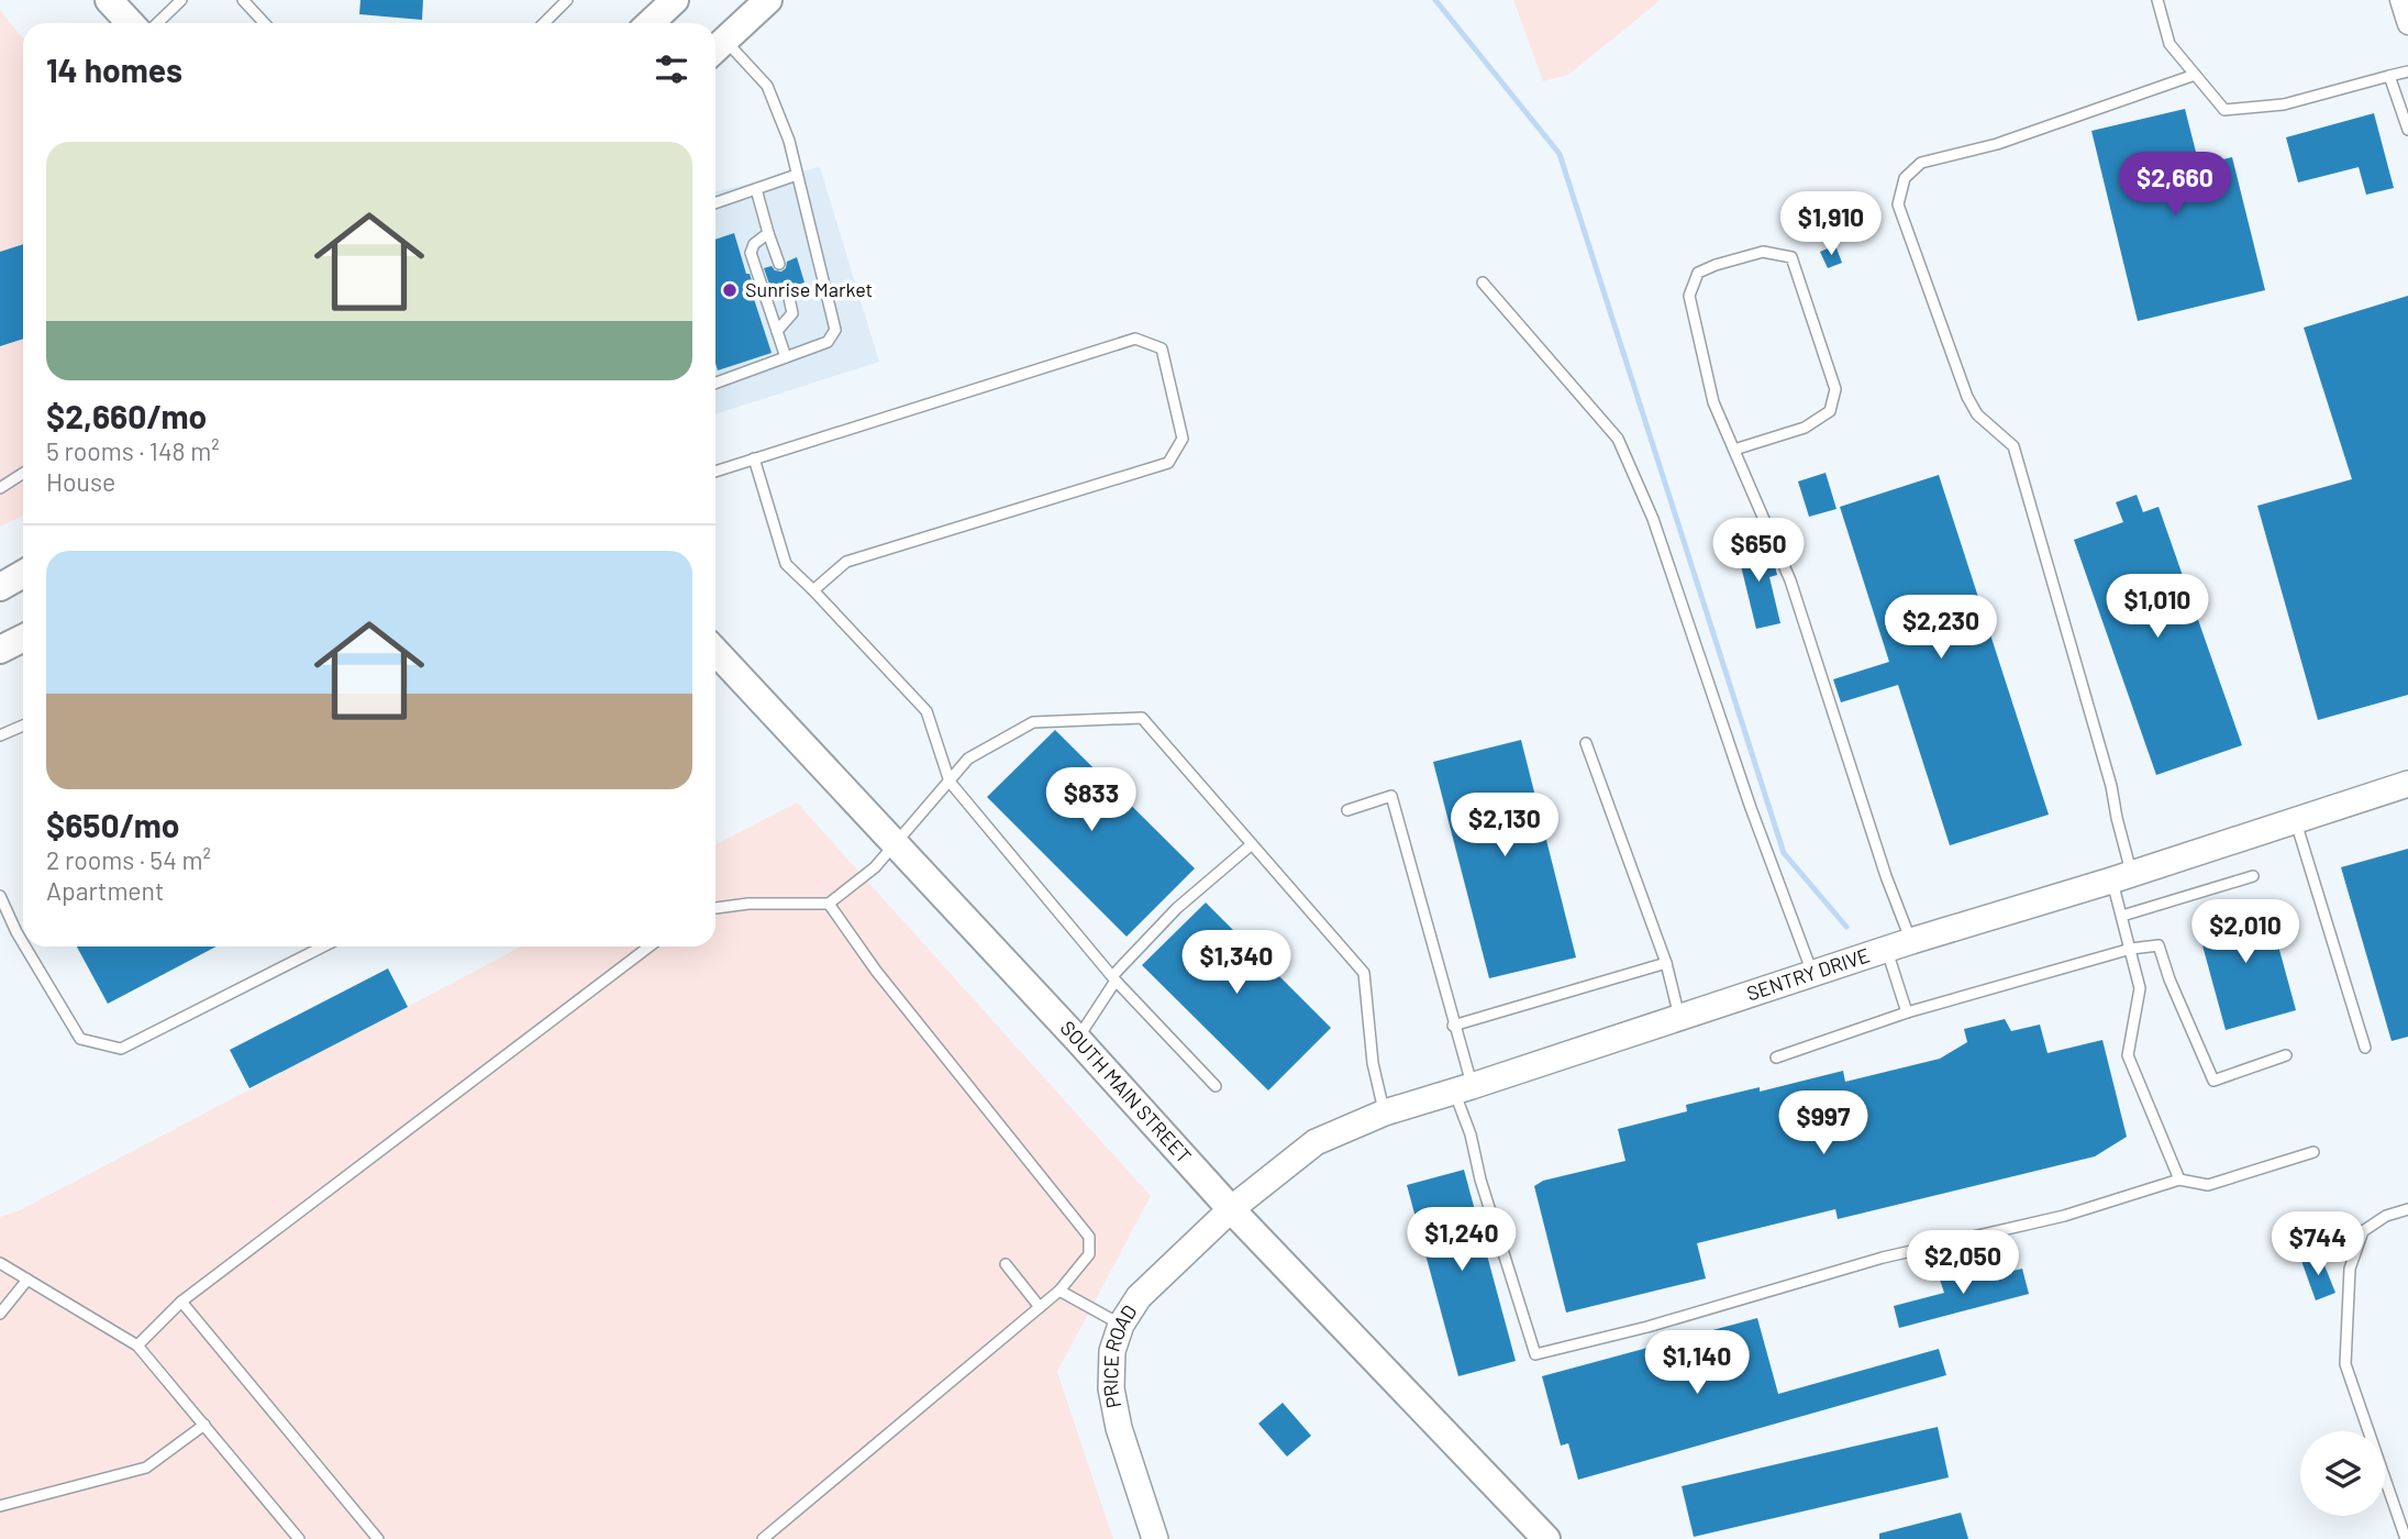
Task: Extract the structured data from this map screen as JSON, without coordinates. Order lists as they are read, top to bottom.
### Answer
{
  "streets": {
    "main road": ["SOUTH MAIN STREET"],
    "street": ["SENTRY DRIVE", "PRICE ROAD"]
  },
  "crossings": [
    ["SENTRY DRIVE", "SOUTH MAIN STREET"],
    ["SENTRY DRIVE", "PRICE ROAD"],
    ["SOUTH MAIN STREET", "PRICE ROAD"]
  ],
  "places": ["Sunrise Market"],
  "page": {
    "heading": "14 homes",
    "list": [
      {
        "name": "$2,660/mo",
        "note": "5 rooms · 148 m² · House"
      },
      {
        "name": "$650/mo",
        "note": "2 rooms · 54 m² · Apartment"
      }
    ],
    "price": [
      "$2,660",
      "$1,910",
      "$650",
      "$1,010",
      "$2,230",
      "$833",
      "$2,130",
      "$2,010",
      "$1,340",
      "$997",
      "$1,240",
      "$744",
      "$2,050",
      "$1,140"
    ]
  }
}
